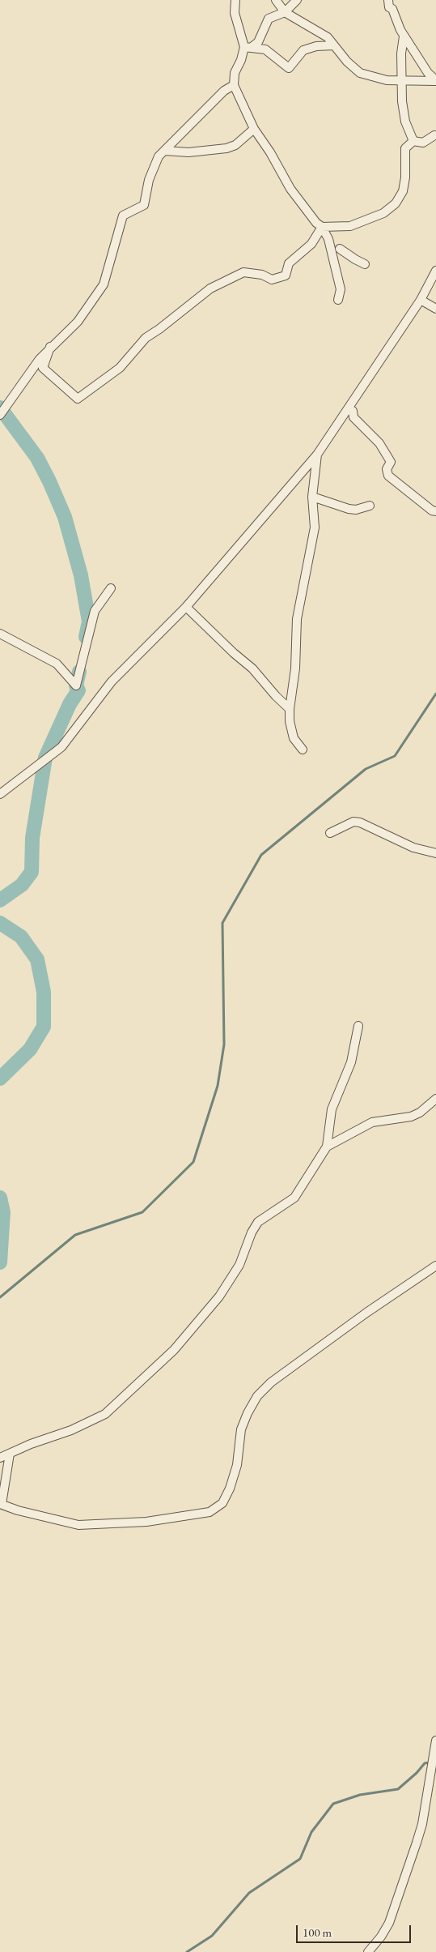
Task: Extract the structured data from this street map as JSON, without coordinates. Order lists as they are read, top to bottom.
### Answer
{
  "scale_bar": "100 m"
}
